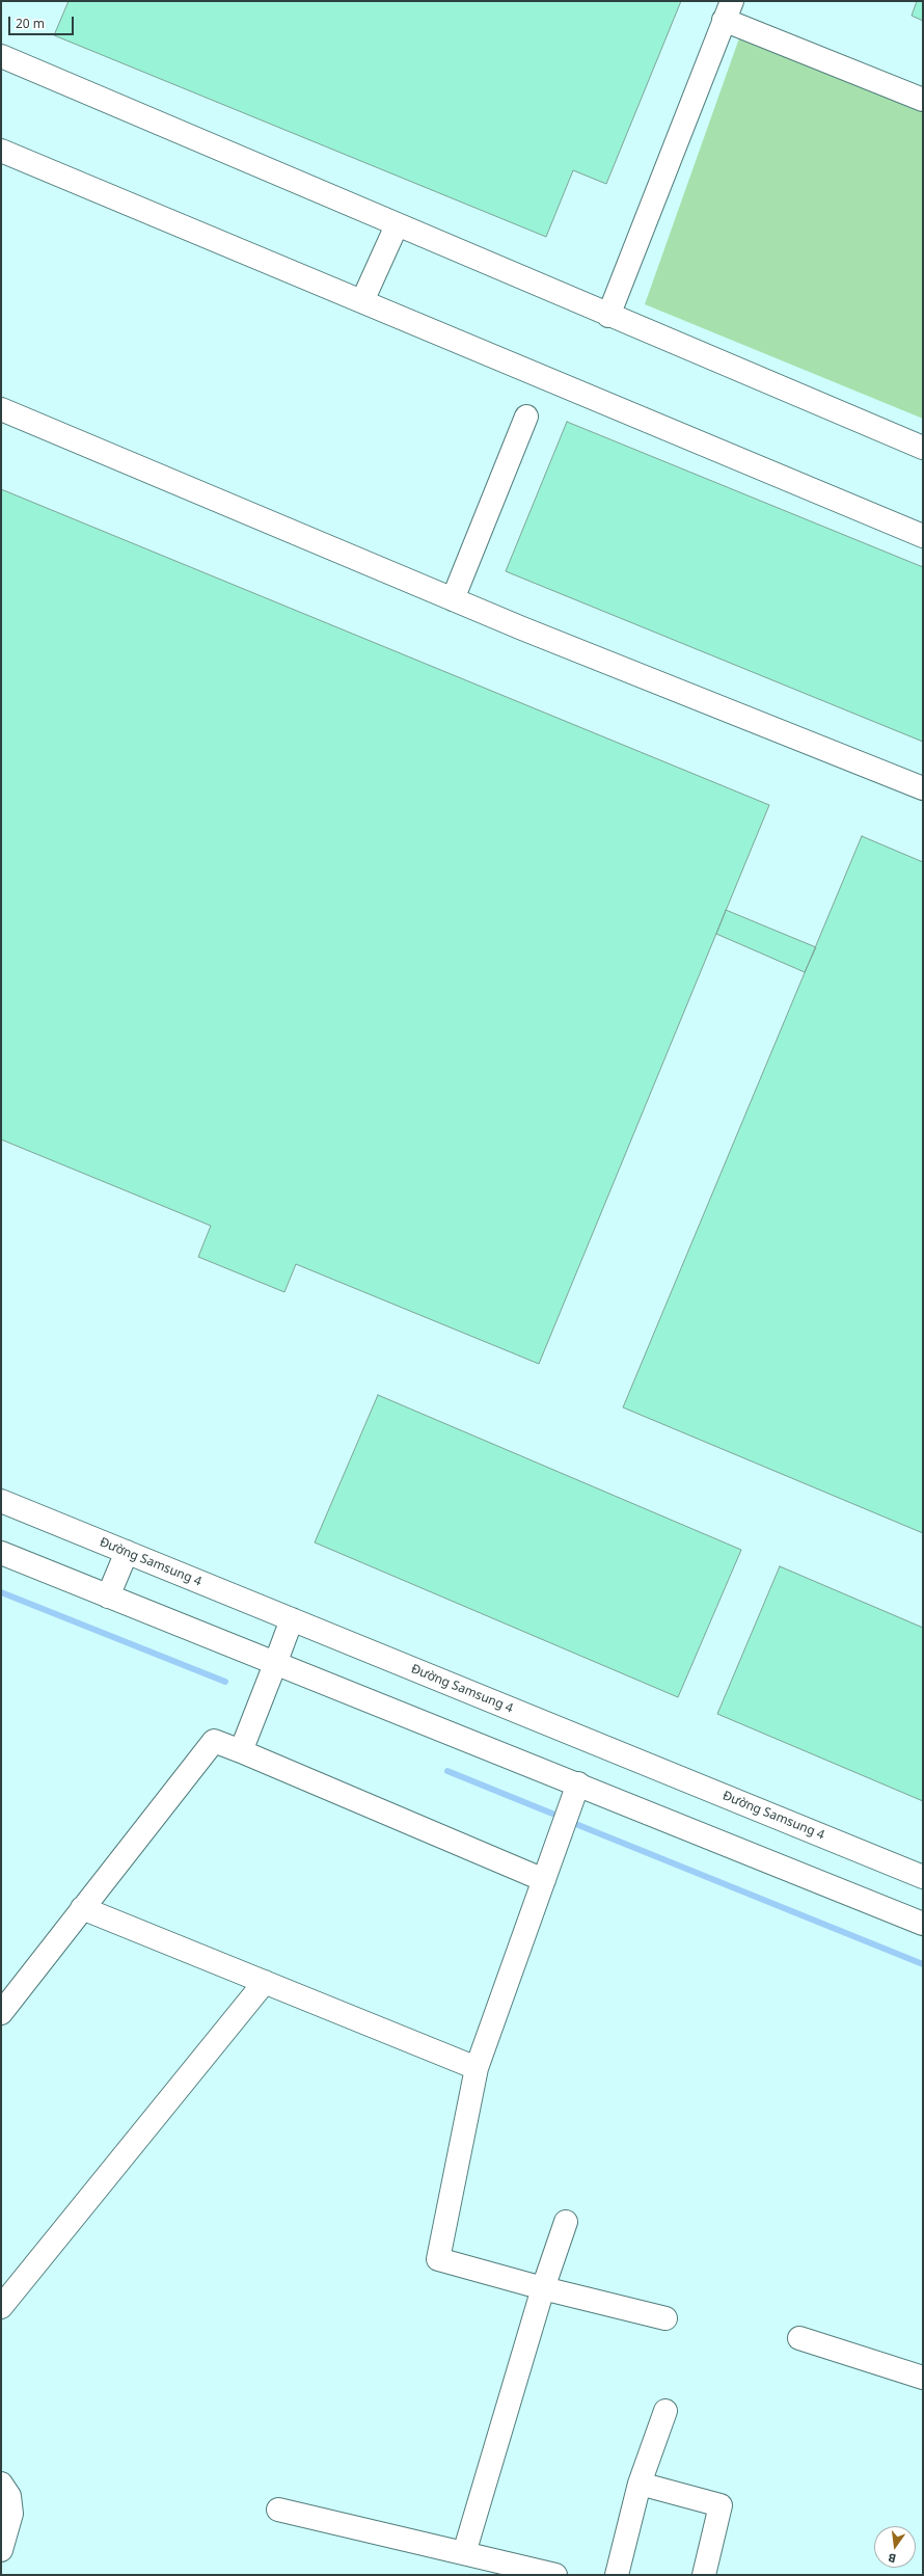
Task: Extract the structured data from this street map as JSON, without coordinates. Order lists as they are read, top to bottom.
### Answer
{
  "streets": {
    "street": ["Đường Samsung 4"]
  },
  "scale_bar": "20 m",
  "north": "bottom"
}
